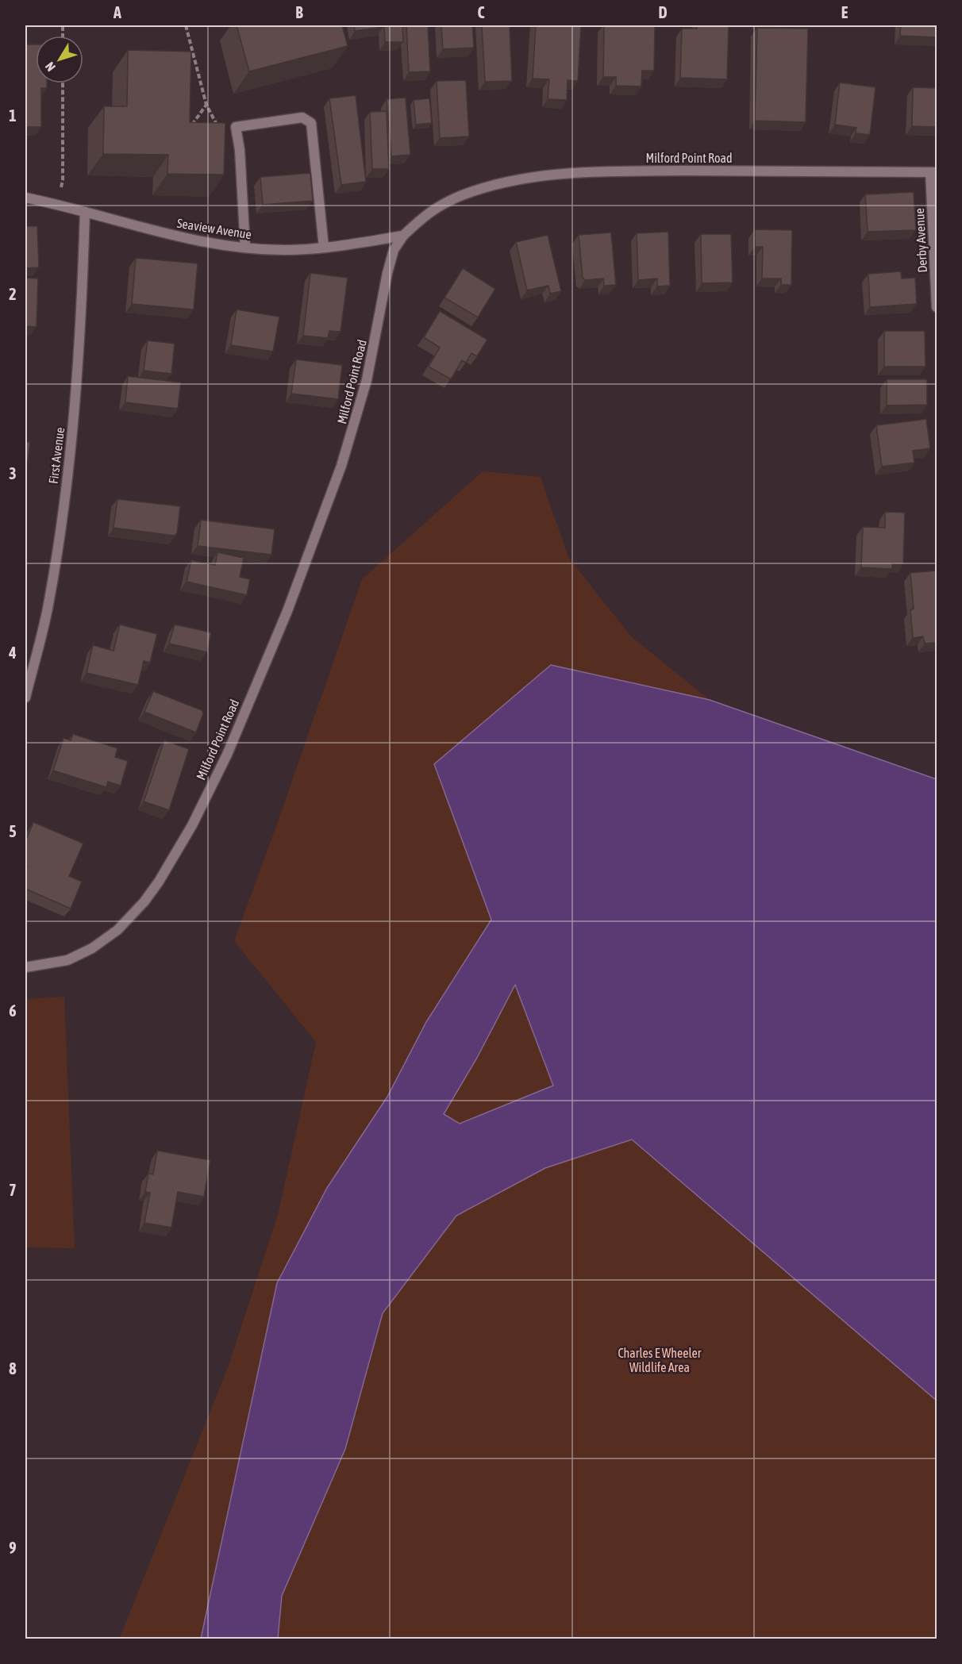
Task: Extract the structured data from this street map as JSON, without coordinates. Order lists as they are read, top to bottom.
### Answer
{
  "streets": {
    "street": [
      "Milford Point Road",
      "Seaview Avenue",
      "Derby Avenue",
      "First Avenue"
    ]
  },
  "crossings": [
    ["Milford Point Road", "Seaview Avenue"],
    ["Milford Point Road", "Derby Avenue"],
    ["Seaview Avenue", "First Avenue"]
  ],
  "parks": ["Charles E Wheeler Wildlife Area"],
  "north": "bottom left",
  "grid": {
    "columns": [
      "A",
      "B",
      "C",
      "D",
      "E"
    ],
    "rows": [
      "1",
      "2",
      "3",
      "4",
      "5",
      "6",
      "7",
      "8",
      "9"
    ]
  }
}
